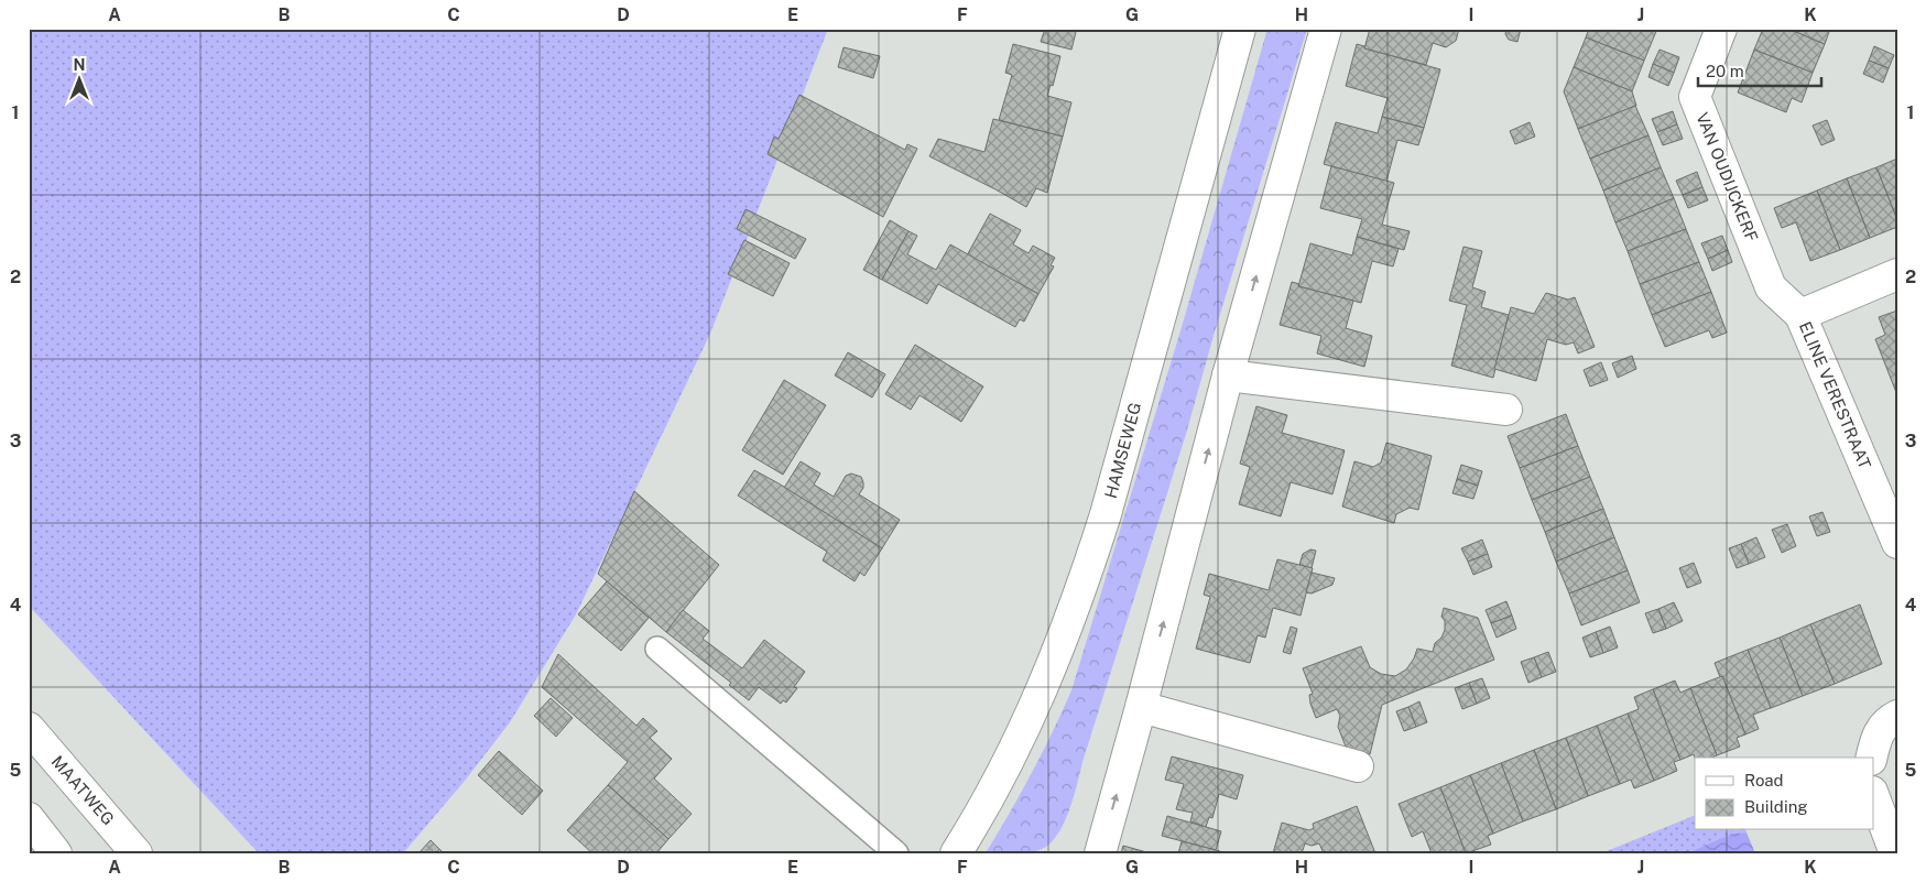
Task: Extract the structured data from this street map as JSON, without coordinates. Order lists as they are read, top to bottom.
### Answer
{
  "streets": {
    "street": [
      "VAN OUDIJCKERF",
      "ELINE VERESTRAAT",
      "HAMSEWEG",
      "MAATWEG"
    ]
  },
  "crossings": [
    ["VAN OUDIJCKERF", "ELINE VERESTRAAT"]
  ],
  "legend": ["Road", "Building"],
  "scale_bar": "20 m",
  "north": "top",
  "grid": {
    "columns": [
      "A",
      "B",
      "C",
      "D",
      "E",
      "F",
      "G",
      "H",
      "I",
      "J",
      "K"
    ],
    "rows": [
      "1",
      "2",
      "3",
      "4",
      "5"
    ]
  }
}
